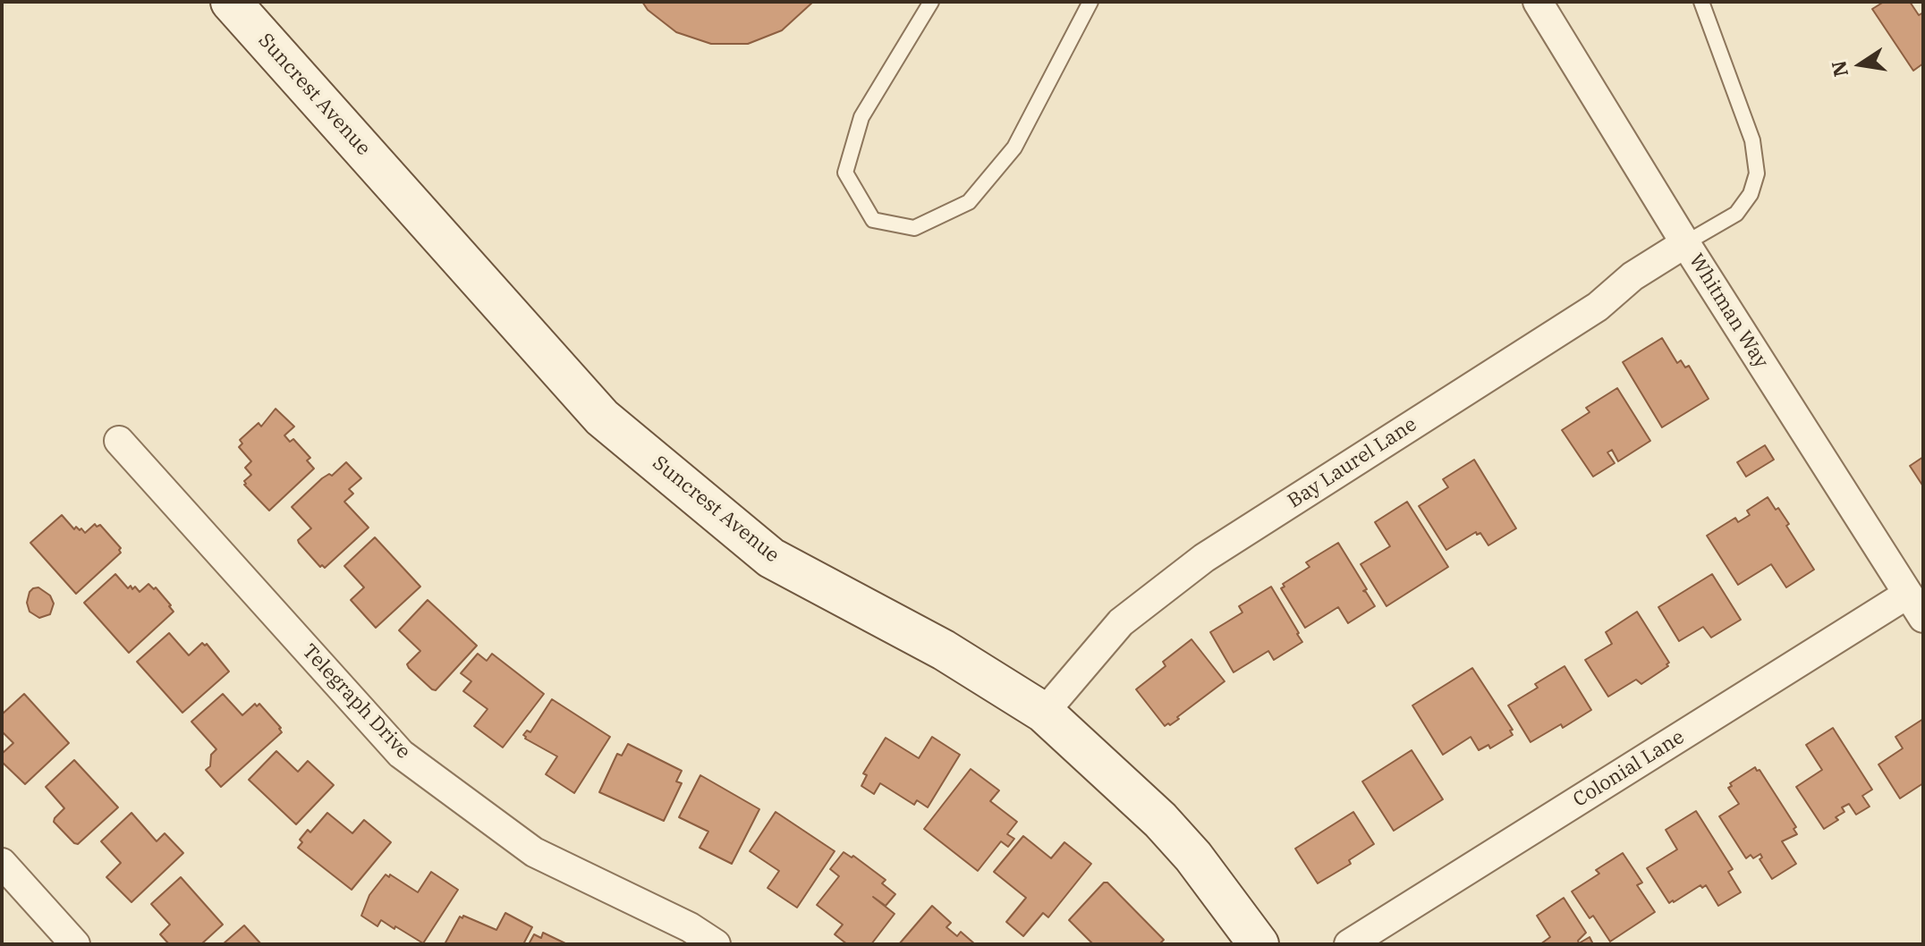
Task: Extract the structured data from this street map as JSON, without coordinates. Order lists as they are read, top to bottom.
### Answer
{
  "streets": {
    "street": [
      "Suncrest Avenue",
      "Whitman Way",
      "Bay Laurel Lane",
      "Telegraph Drive",
      "Colonial Lane"
    ]
  },
  "crossings": [
    ["Suncrest Avenue", "Bay Laurel Lane"],
    ["Whitman Way", "Bay Laurel Lane"],
    ["Whitman Way", "Colonial Lane"]
  ],
  "north": "left"
}
